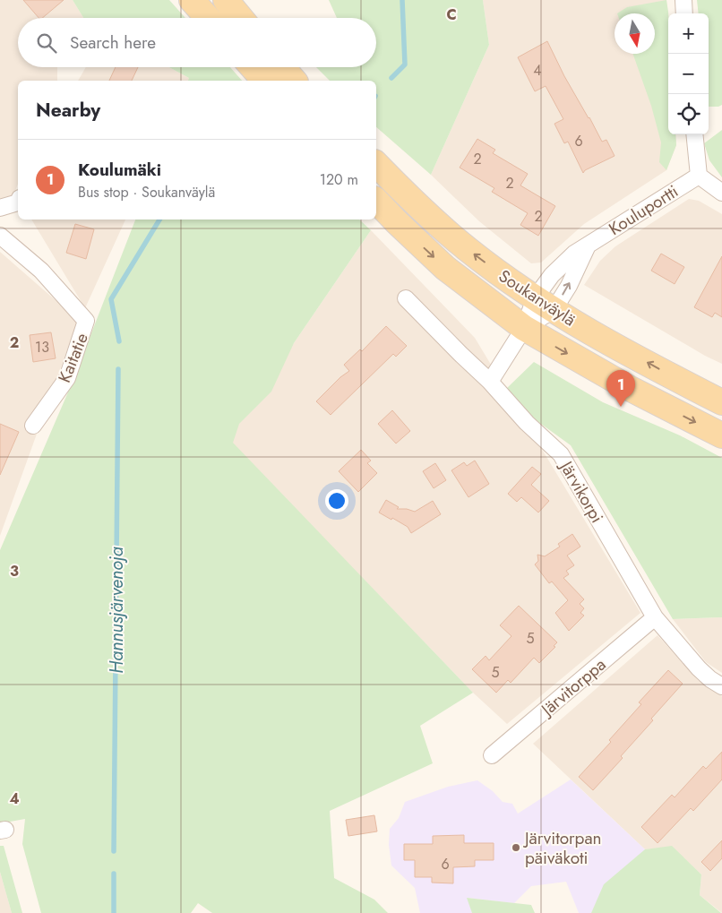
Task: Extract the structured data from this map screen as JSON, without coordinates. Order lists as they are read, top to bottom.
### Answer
{
  "streets": {
    "main road": ["Soukanväylä"],
    "street": [
      "Kouluportti",
      "Kaitatie",
      "Järvikorpi",
      "Järvitorppa"
    ]
  },
  "crossings": [
    ["Kouluportti", "Soukanväylä"],
    ["Järvikorpi", "Järvitorppa"]
  ],
  "water": ["Hannusjärvenoja"],
  "places": ["Järvitorpan päiväkoti"],
  "house_numbers": [
    "4",
    "6",
    "2",
    "2",
    "2",
    "13",
    "5",
    "5",
    "6"
  ],
  "north": "bottom",
  "page": {
    "map_buttons": ["+", "−"],
    "search": "Search here",
    "heading": "Nearby",
    "list": [
      {
        "mark": "1",
        "name": "Koulumäki",
        "note": "Bus stop · Soukanväylä",
        "value": "120 m"
      }
    ],
    "pins": "1"
  },
  "grid": {
    "columns": ["C"],
    "rows": ["2", "3", "4"]
  }
}
